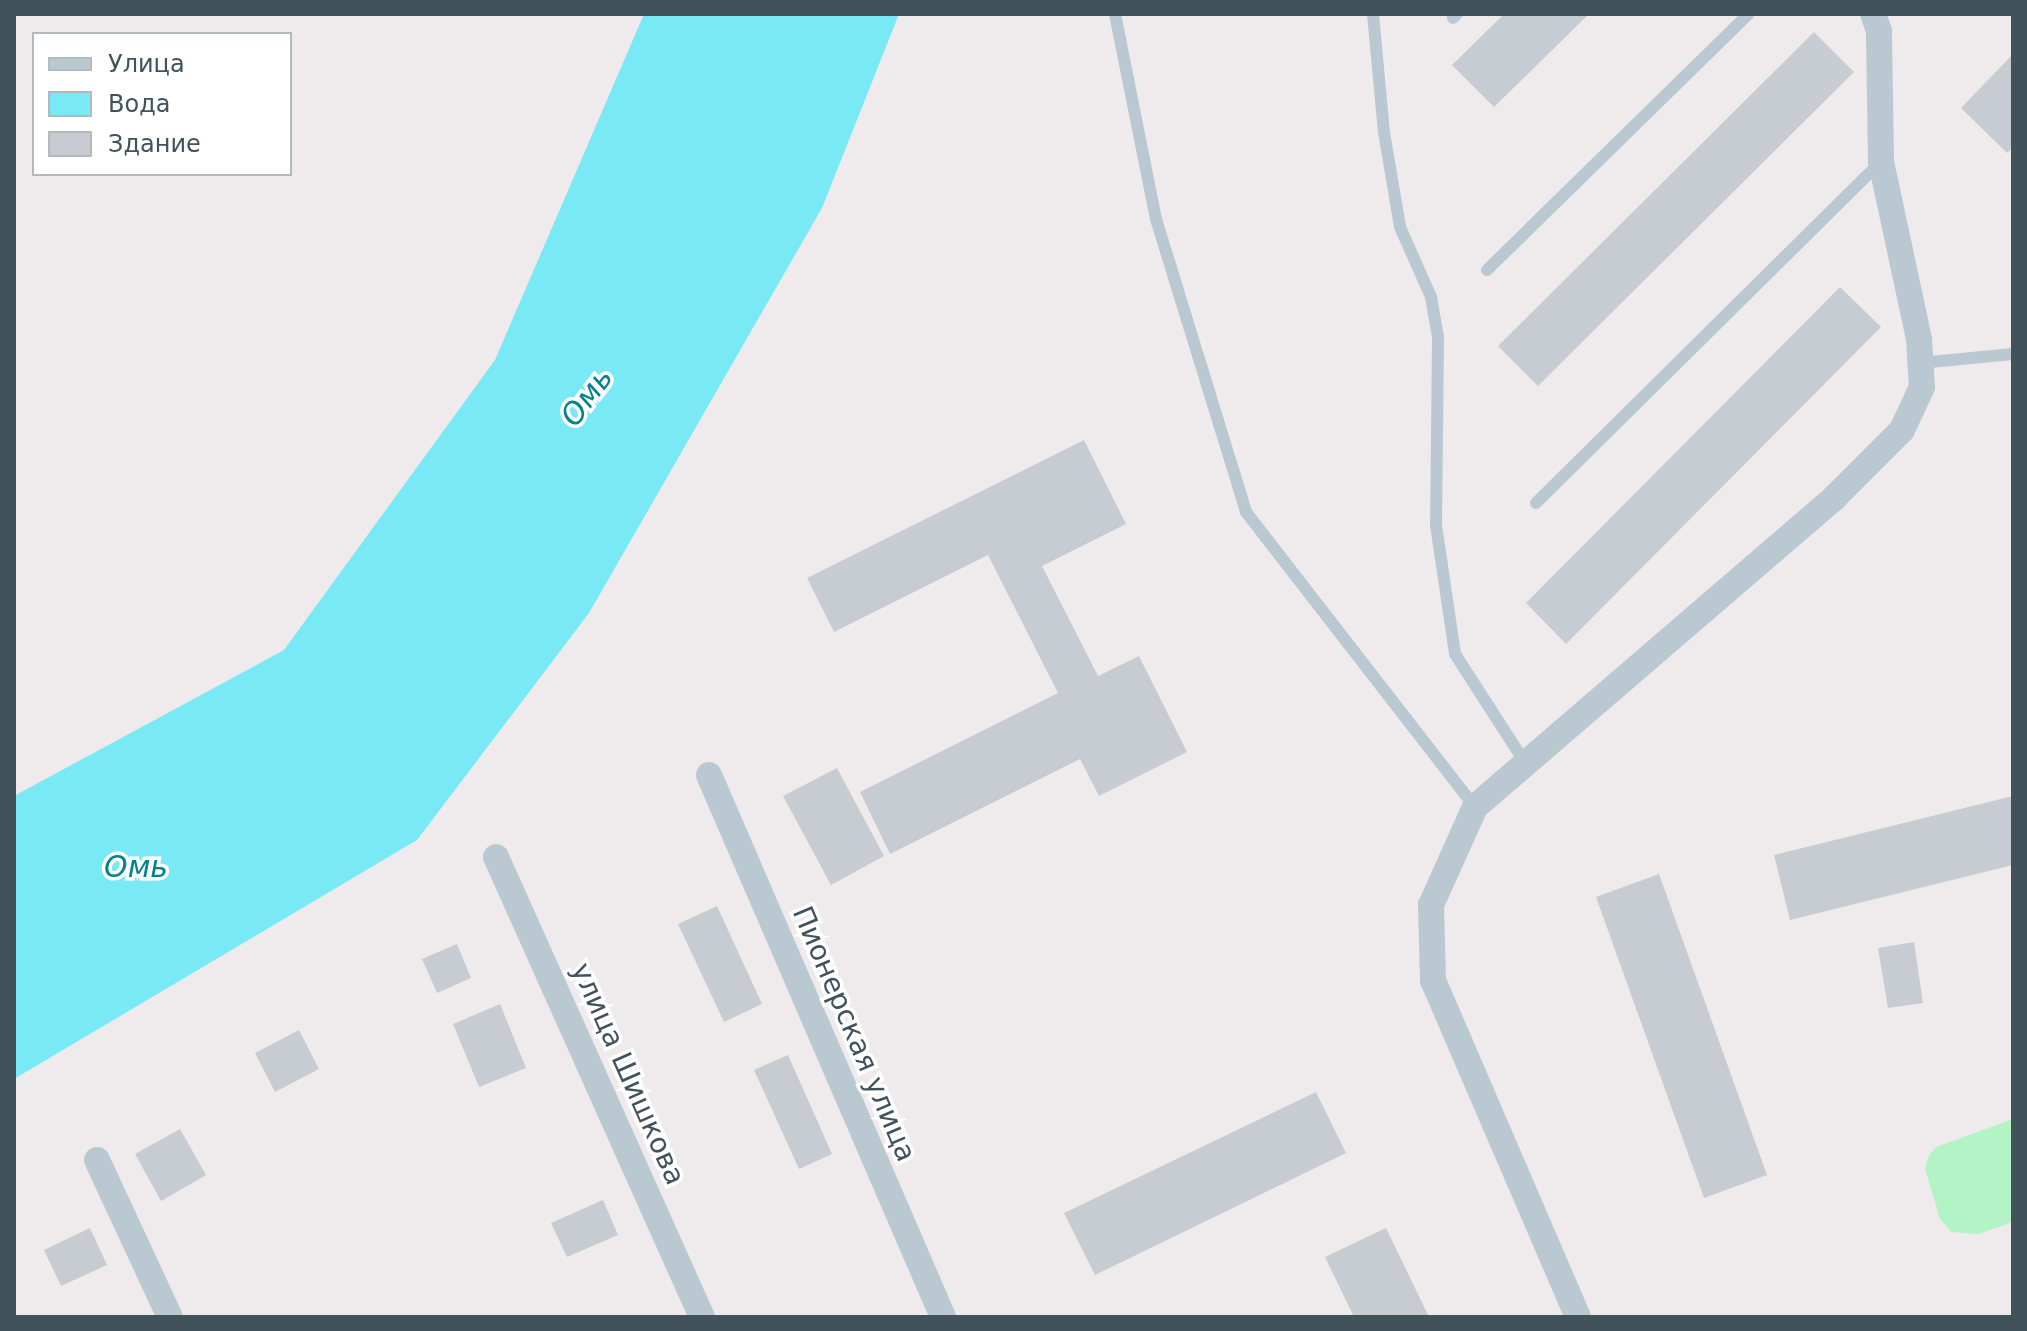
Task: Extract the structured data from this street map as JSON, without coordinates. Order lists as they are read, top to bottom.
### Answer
{
  "streets": {
    "street": ["Пионерская улица", "улица Шишкова"]
  },
  "water": ["Омь"],
  "legend": ["Улица", "Вода", "Здание"]
}
